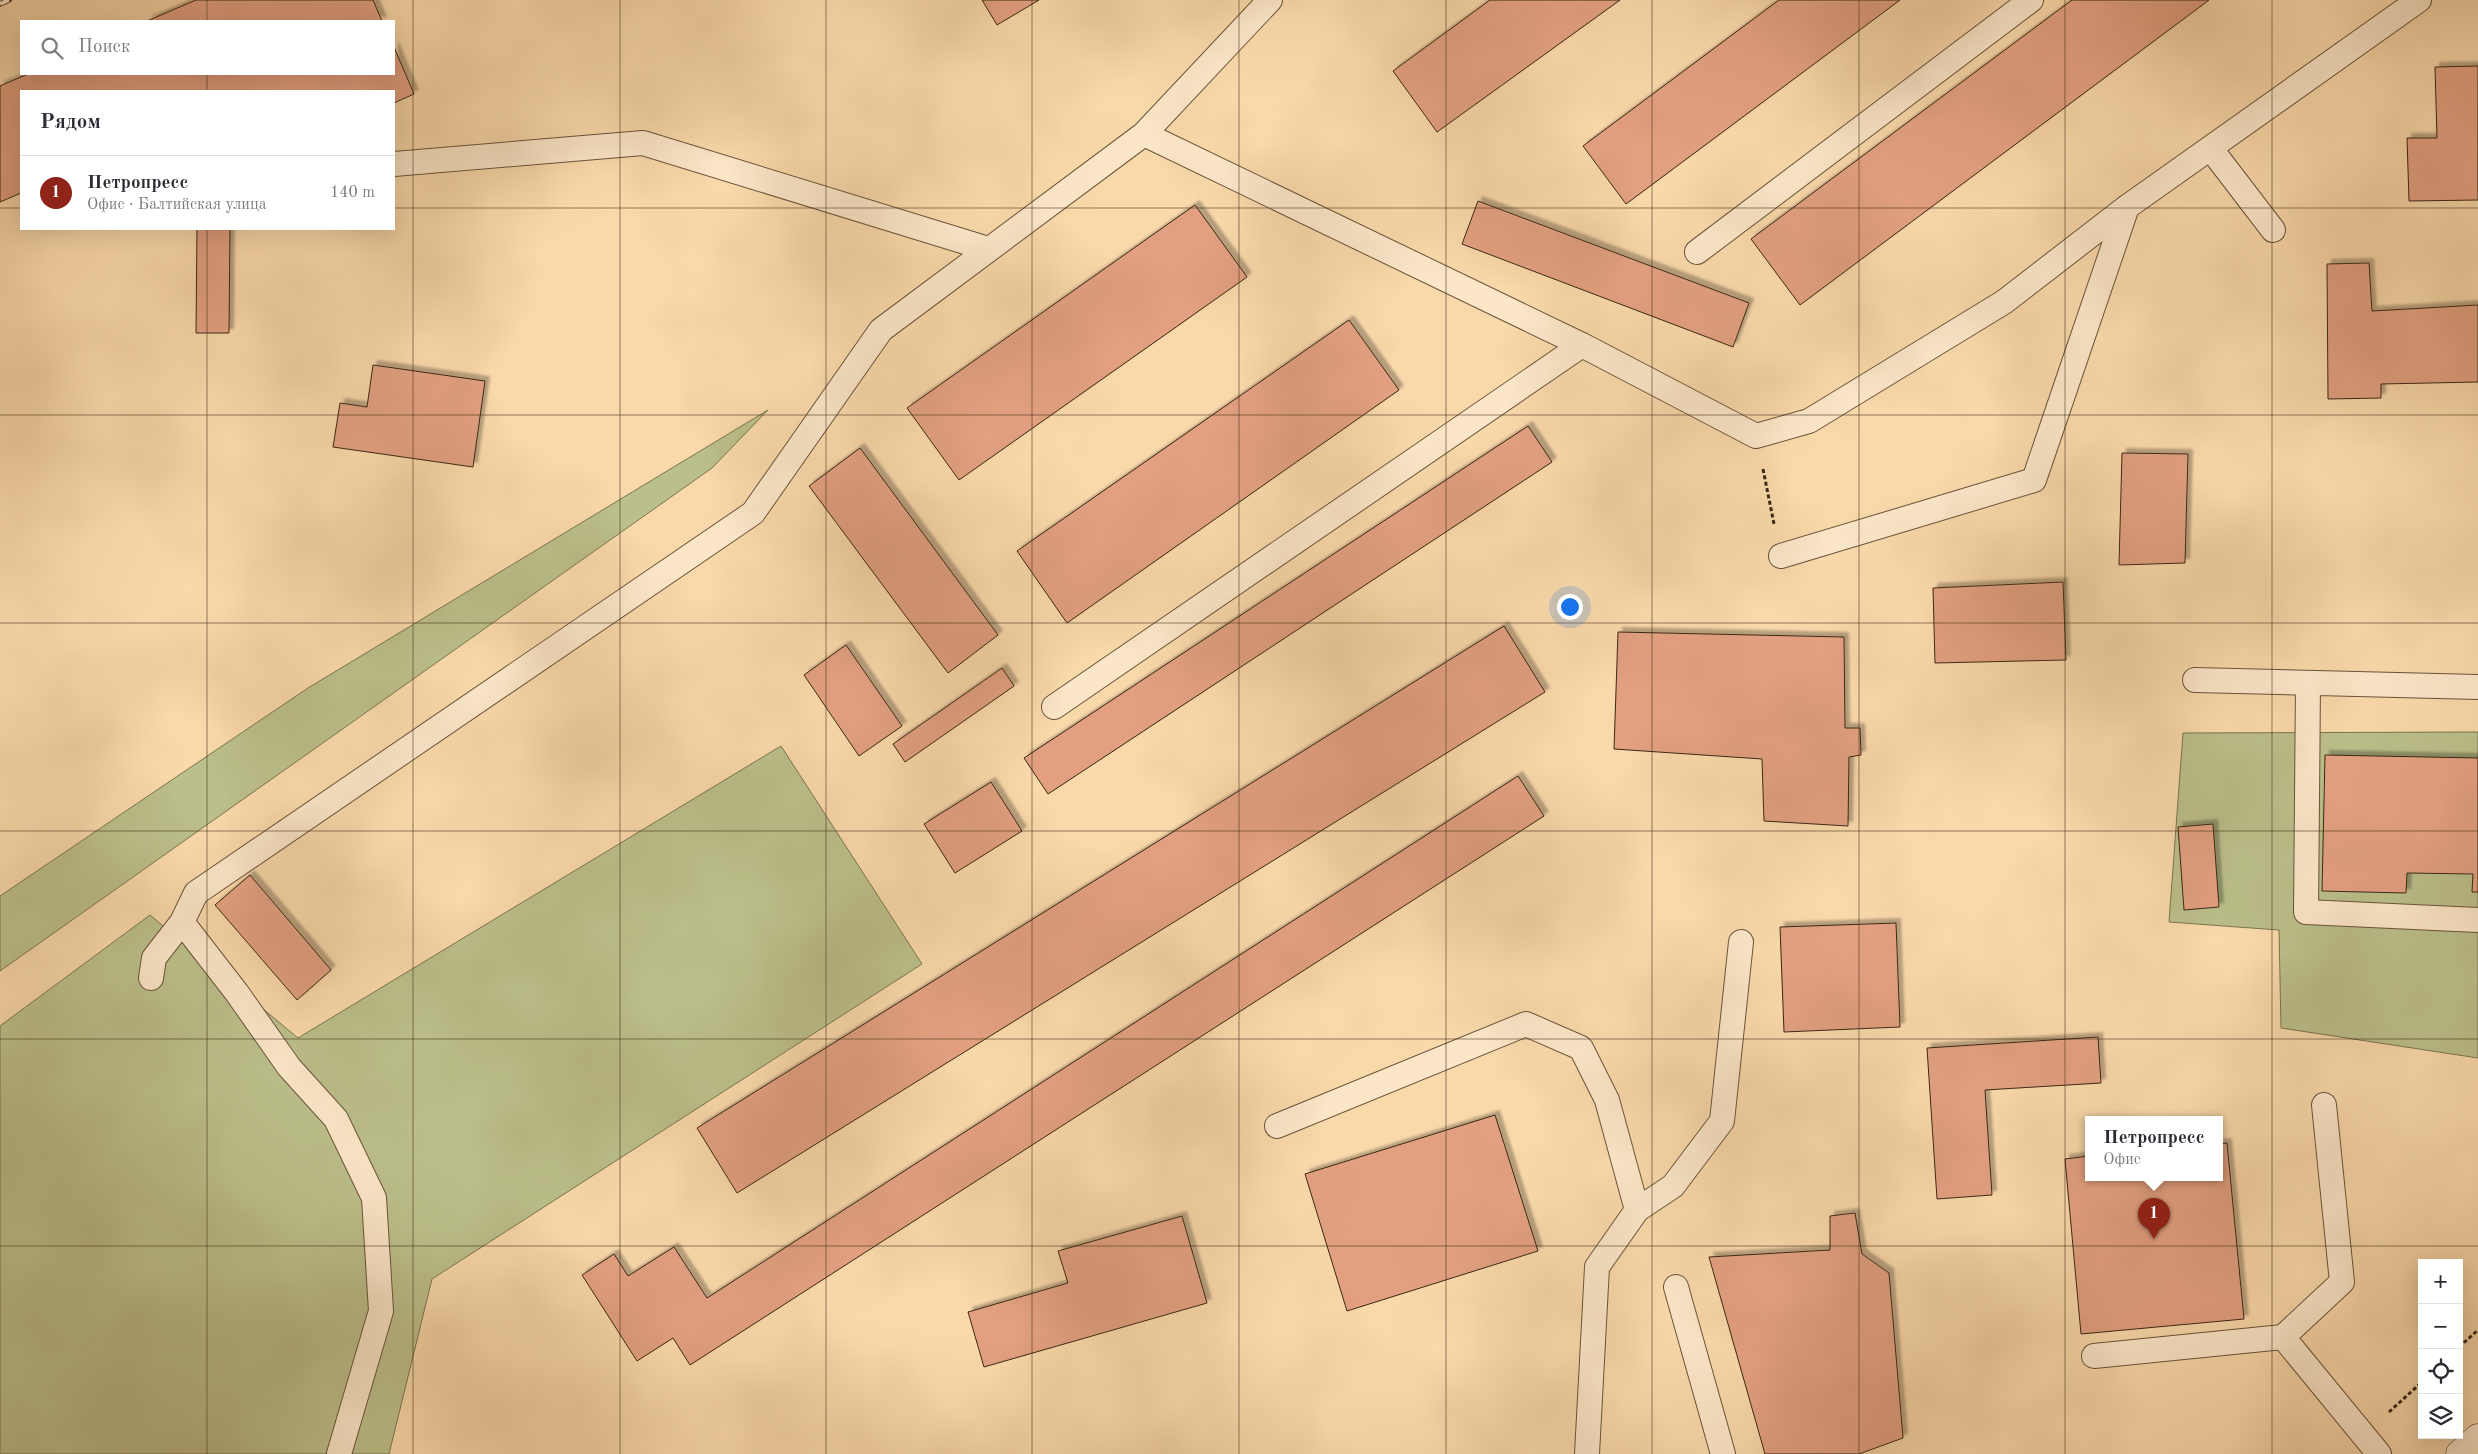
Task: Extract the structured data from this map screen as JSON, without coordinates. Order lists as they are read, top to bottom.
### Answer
{
  "page": {
    "search": "Поиск",
    "heading": "Рядом",
    "list": [
      {
        "mark": "1",
        "name": "Петропресс",
        "note": "Офис · Балтийская улица",
        "value": "140 m"
      }
    ],
    "popup": ["Петропресс", "Офис"],
    "pins": "1",
    "map_buttons": ["+", "−"]
  }
}
